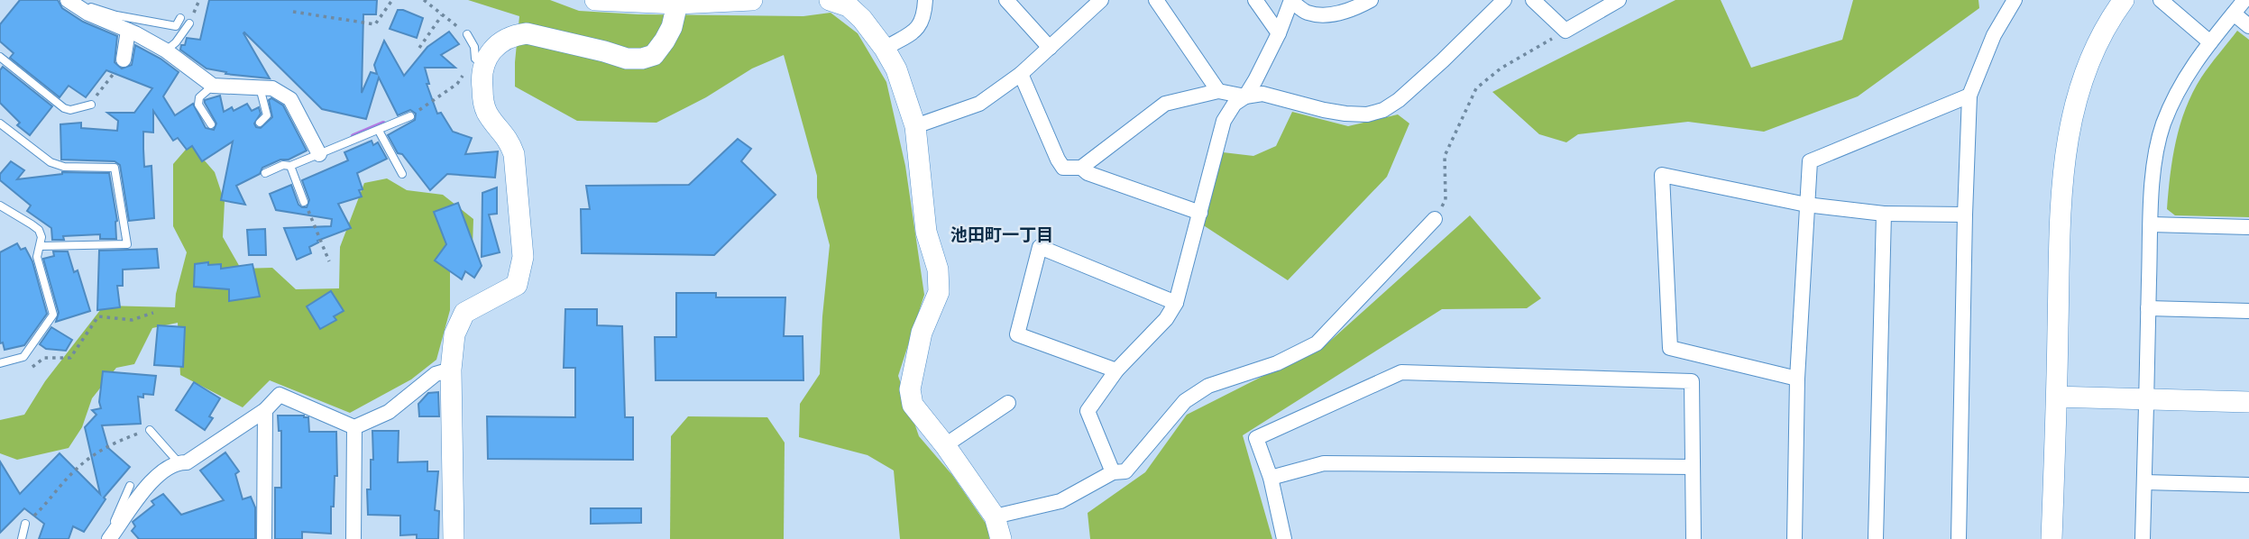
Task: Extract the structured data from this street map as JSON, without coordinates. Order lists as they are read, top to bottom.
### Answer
{
  "districts": ["池田町一丁目"]
}
